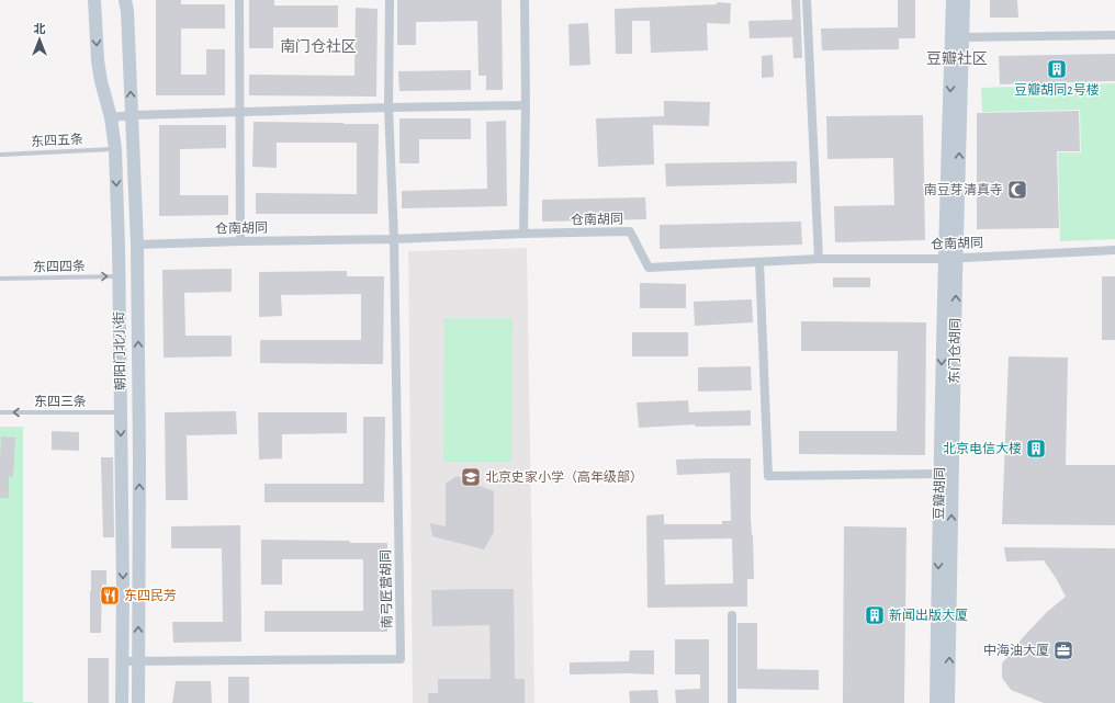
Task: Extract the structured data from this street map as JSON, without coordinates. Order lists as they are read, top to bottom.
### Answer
{
  "streets": {
    "main road": ["朝阳门北小街", "东门仓胡同", "豆瓣胡同"],
    "street": ["仓南胡同", "南弓匠营胡同"],
    "lane": ["东四五条", "东四四条", "东四三条"]
  },
  "crossings": [
    ["东四五条", "朝阳门北小街"],
    ["仓南胡同", "朝阳门北小街"],
    ["仓南胡同", "东门仓胡同"],
    ["仓南胡同", "豆瓣胡同"],
    ["仓南胡同", "南弓匠营胡同"],
    ["东四四条", "朝阳门北小街"],
    ["朝阳门北小街", "东四三条"],
    ["朝阳门北小街", "南弓匠营胡同"],
    ["东门仓胡同", "豆瓣胡同"]
  ],
  "one_way": ["东四四条", "东四三条", "豆瓣胡同"],
  "districts": ["南门仓社区", "豆瓣社区"],
  "places": {
    "building": ["豆瓣胡同2号楼", "北京电信大楼", "新闻出版大厦"],
    "mosque": ["南豆芽清真寺"],
    "school or university": ["北京史家小学（高年级部）"],
    "restaurant": ["东四民芳"],
    "office": ["中海油大厦"]
  },
  "north": "top"
}
